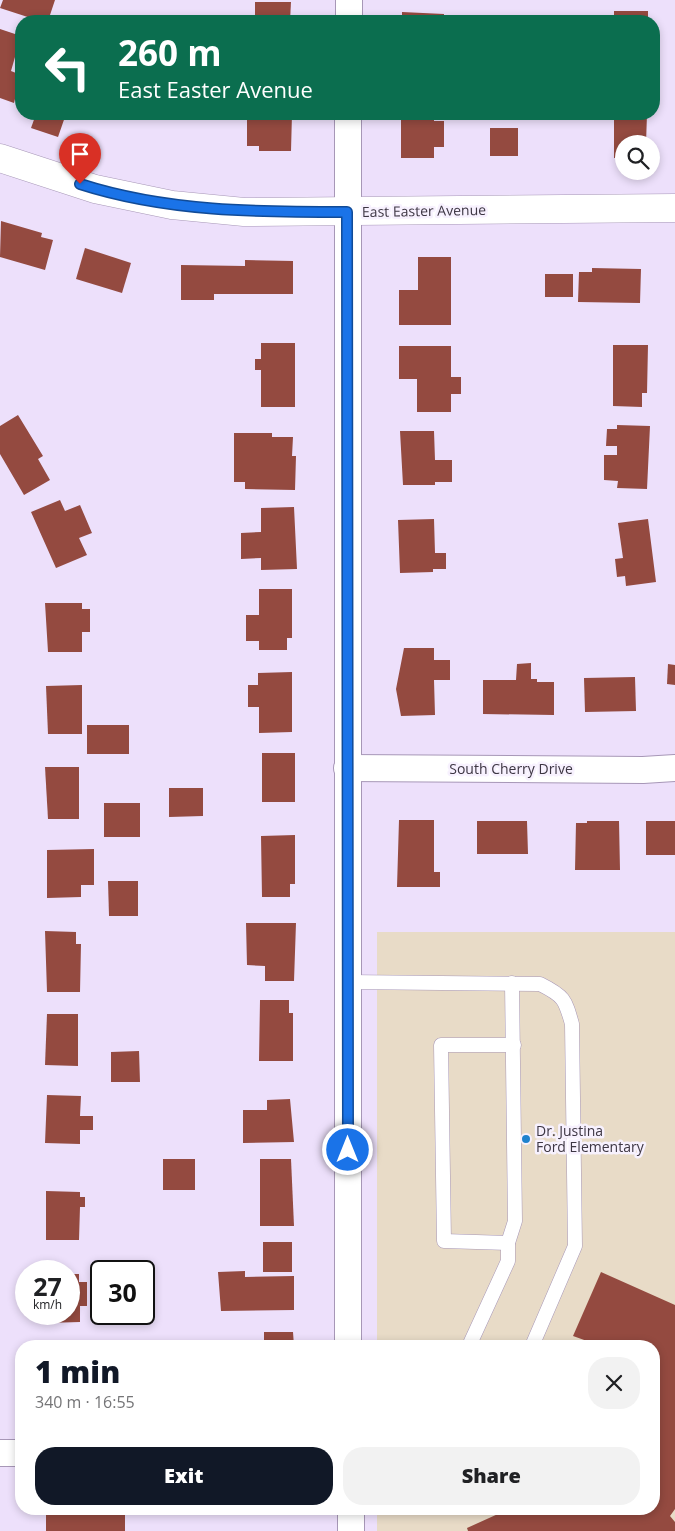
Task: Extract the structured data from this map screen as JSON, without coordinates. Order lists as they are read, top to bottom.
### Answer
{
  "streets": {
    "street": ["East Easter Avenue", "South Cherry Drive"]
  },
  "places": ["Dr. Justina Ford Elementary"],
  "page": {
    "turn": ["260 m", "East Easter Avenue"],
    "speed": "27 km/h",
    "limit": "30",
    "heading": ["1 min", "340 m · 16:55"],
    "buttons": ["Exit", "Share"]
  }
}
